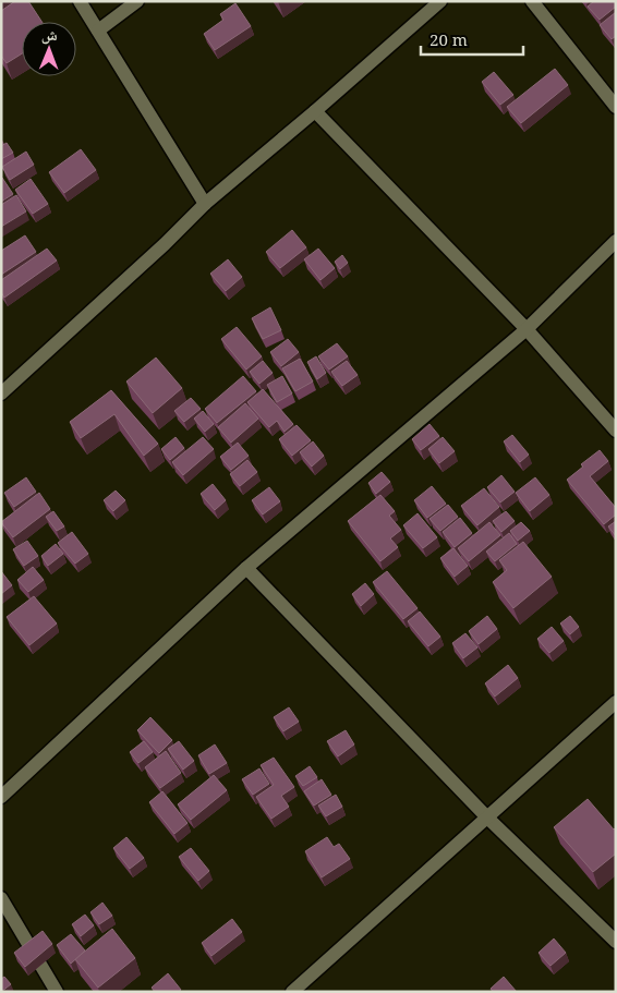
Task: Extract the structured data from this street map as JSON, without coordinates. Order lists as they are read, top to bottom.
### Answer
{
  "scale_bar": "20 m",
  "north": "top"
}
